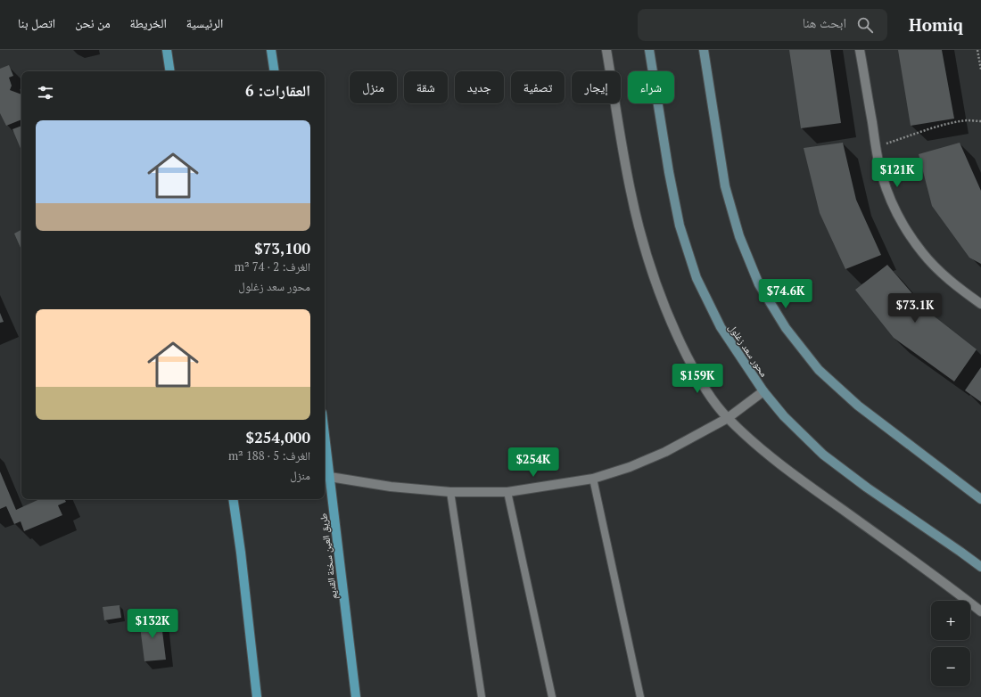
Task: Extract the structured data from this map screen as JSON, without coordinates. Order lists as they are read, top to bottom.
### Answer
{
  "streets": {
    "main road": ["محور سعد زغلول", "طريق العين سخنة القديم"]
  },
  "page": {
    "header": "Homiq",
    "search": "ابحث هنا",
    "nav": [
      "الرئيسية",
      "الخريطة",
      "من نحن",
      "اتصل بنا"
    ],
    "chip": [
      "شراء",
      "إيجار",
      "تصفية",
      "جديد",
      "شقة",
      "منزل"
    ],
    "heading": "العقارات: 6",
    "list": [
      {
        "name": "$73,100",
        "note": "الغرف: 2 · 74 m² · محور سعد زغلول"
      },
      {
        "name": "$254,000",
        "note": "الغرف: 5 · 188 m² · منزل"
      }
    ],
    "price": [
      "$121K",
      "$74.6K",
      "$73.1K",
      "$159K",
      "$254K",
      "$132K"
    ],
    "map_buttons": ["+", "−"]
  }
}
